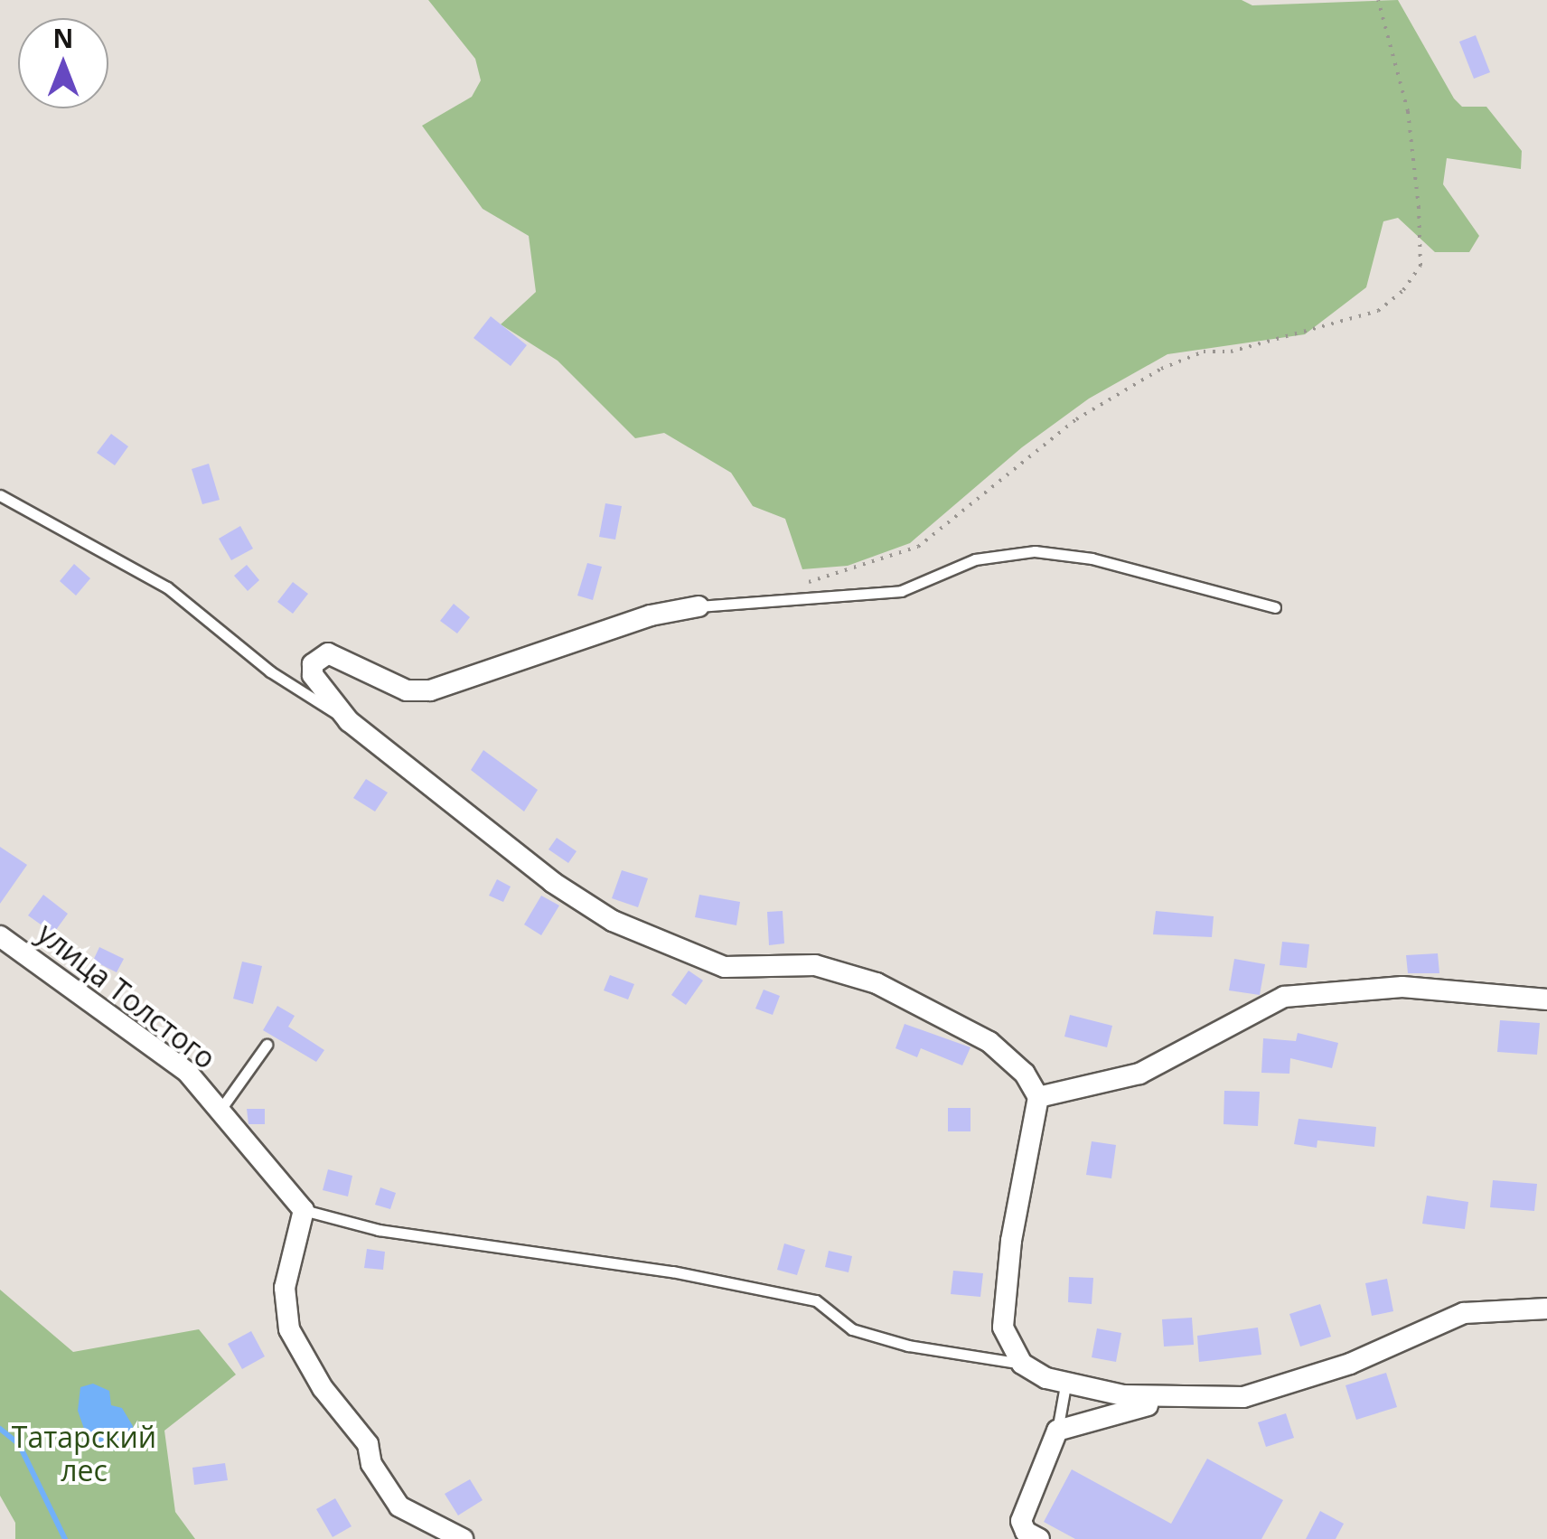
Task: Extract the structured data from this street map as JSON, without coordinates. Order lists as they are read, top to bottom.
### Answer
{
  "streets": {
    "street": ["улица Толстого"]
  },
  "parks": ["Татарский лес"],
  "north": "top"
}
